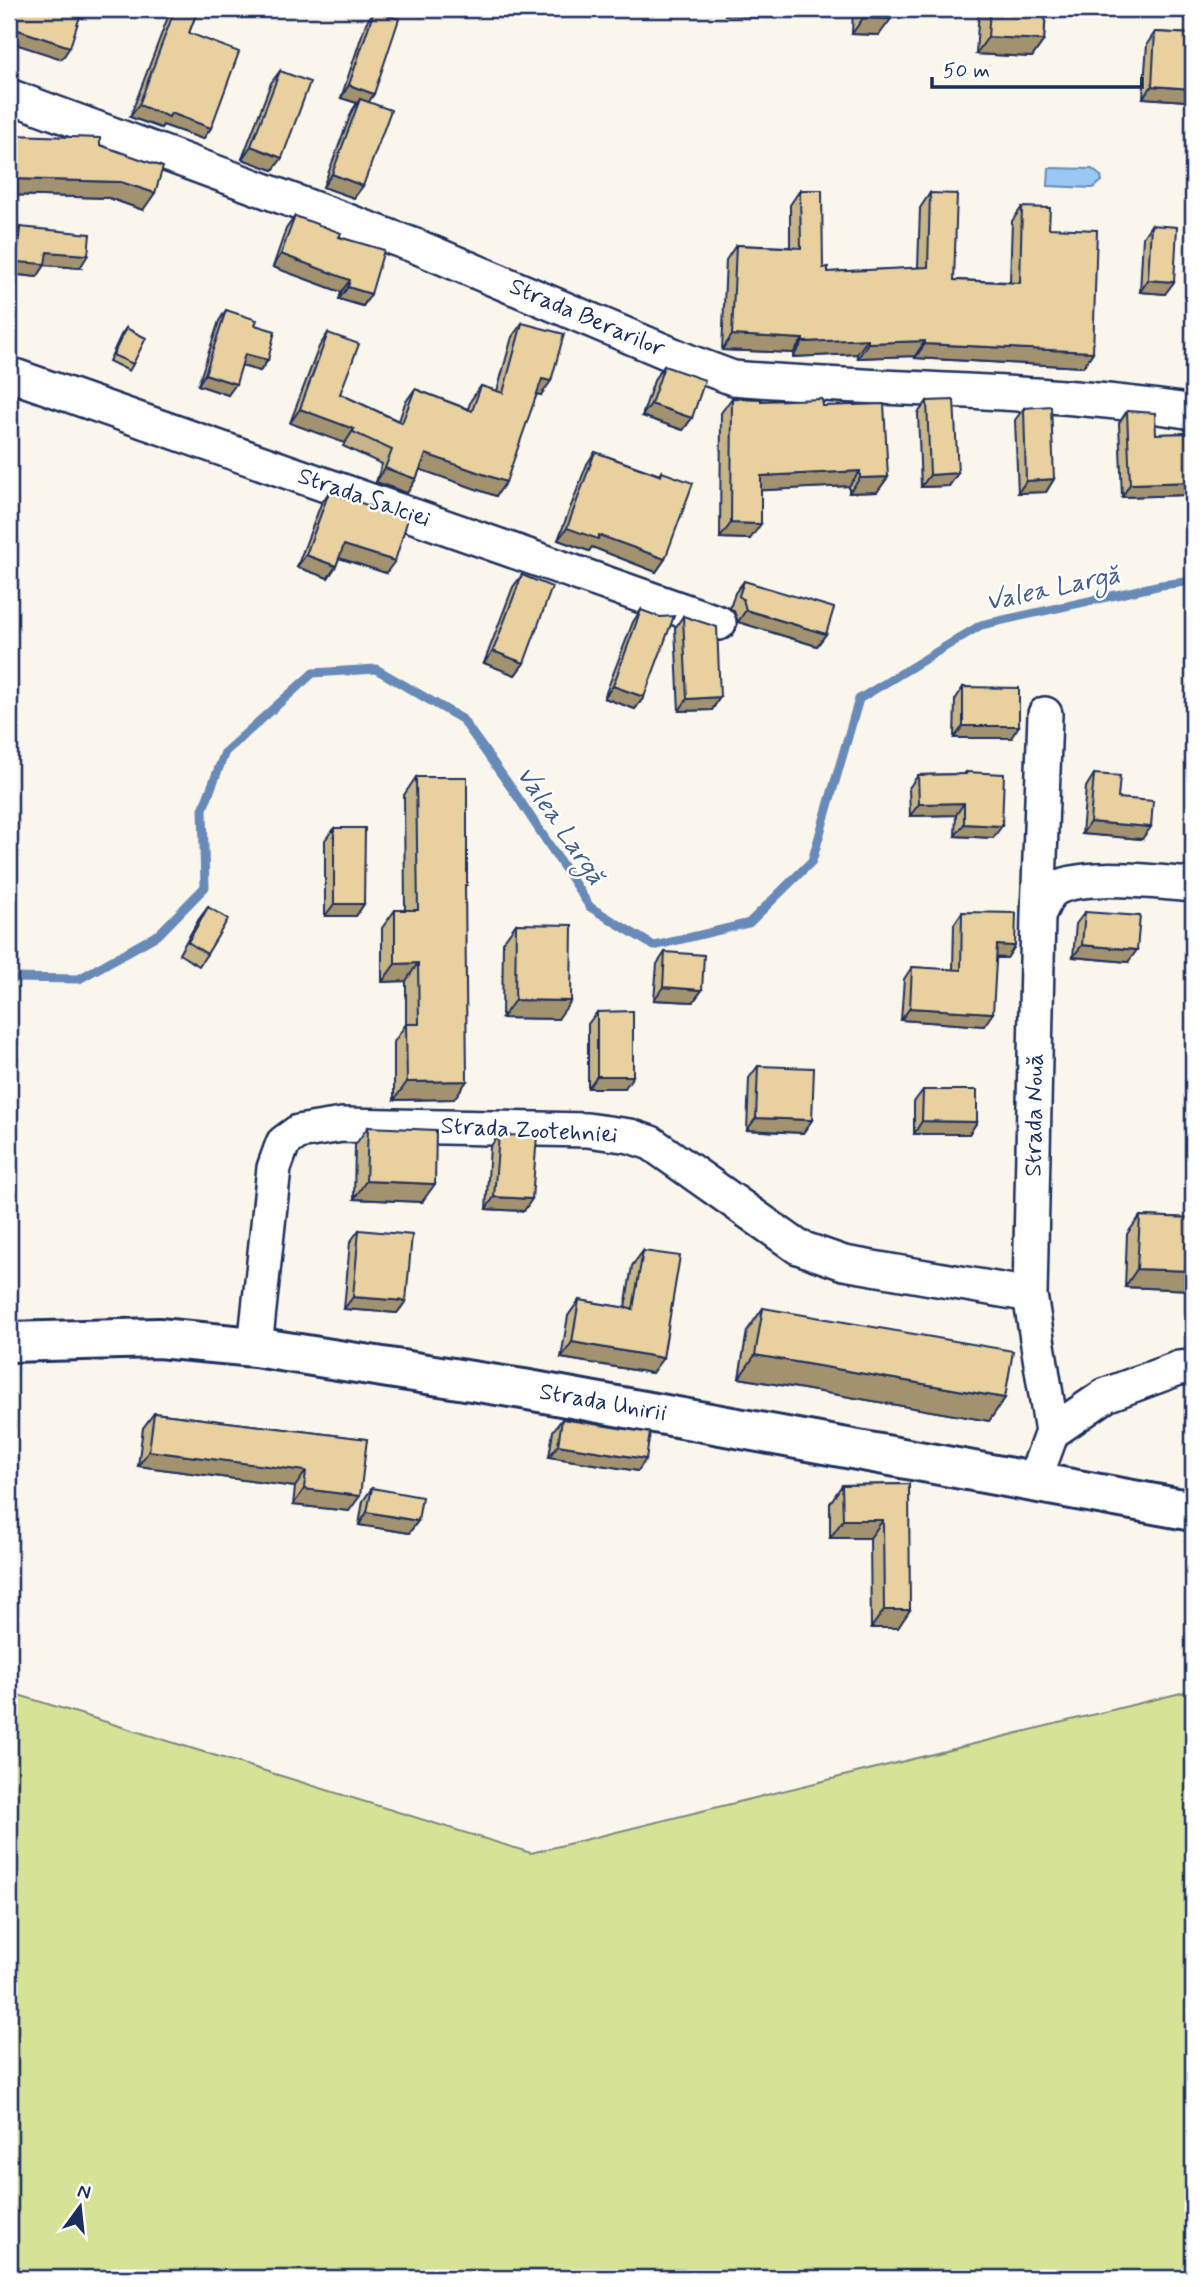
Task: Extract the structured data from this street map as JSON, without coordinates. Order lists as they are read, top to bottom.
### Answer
{
  "streets": {
    "main road": ["Strada Unirii"],
    "street": [
      "Strada Berarilor",
      "Strada Salciei",
      "Strada Nouă",
      "Strada Zootehniei"
    ]
  },
  "crossings": [
    ["Strada Nouă", "Strada Zootehniei"],
    ["Strada Nouă", "Strada Unirii"],
    ["Strada Zootehniei", "Strada Unirii"]
  ],
  "water": ["Valea Largă"],
  "scale_bar": "50 m",
  "north": "top"
}
